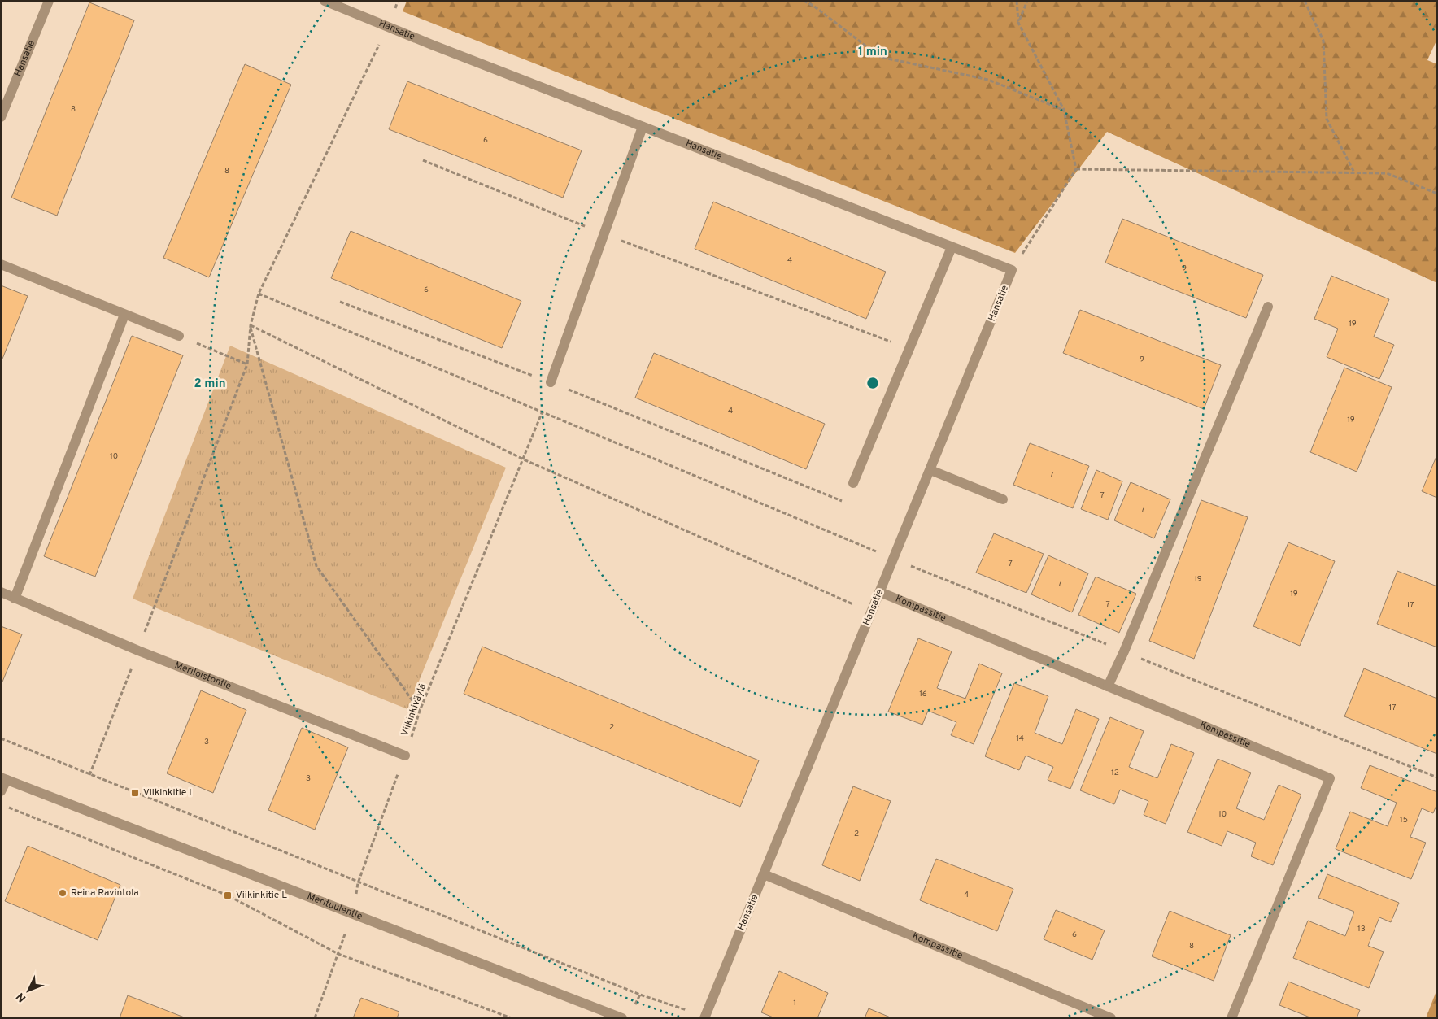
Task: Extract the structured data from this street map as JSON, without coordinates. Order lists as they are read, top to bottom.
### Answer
{
  "streets": {
    "street": [
      "Hansatie",
      "Kompassitie",
      "Meriloistontie",
      "Merituulentie"
    ],
    "path": ["Viikinkiväylä"]
  },
  "crossings": [
    ["Hansatie", "Kompassitie"],
    ["Meriloistontie", "Viikinkiväylä"],
    ["Viikinkiväylä", "Merituulentie"]
  ],
  "places": {
    "transit": ["Viikinkitie I", "Viikinkitie L"],
    "other": ["Reina Ravintola"]
  },
  "house_numbers": [
    "8",
    "6",
    "8",
    "4",
    "9",
    "6",
    "19",
    "9",
    "4",
    "19",
    "10",
    "7",
    "7",
    "7",
    "7",
    "19",
    "7",
    "19",
    "7",
    "17",
    "16",
    "17",
    "2",
    "14",
    "3",
    "12",
    "3",
    "10",
    "15",
    "2",
    "4",
    "13",
    "6",
    "8",
    "1"
  ],
  "north": "bottom left",
  "rings": ["1 min", "2 min"]
}
